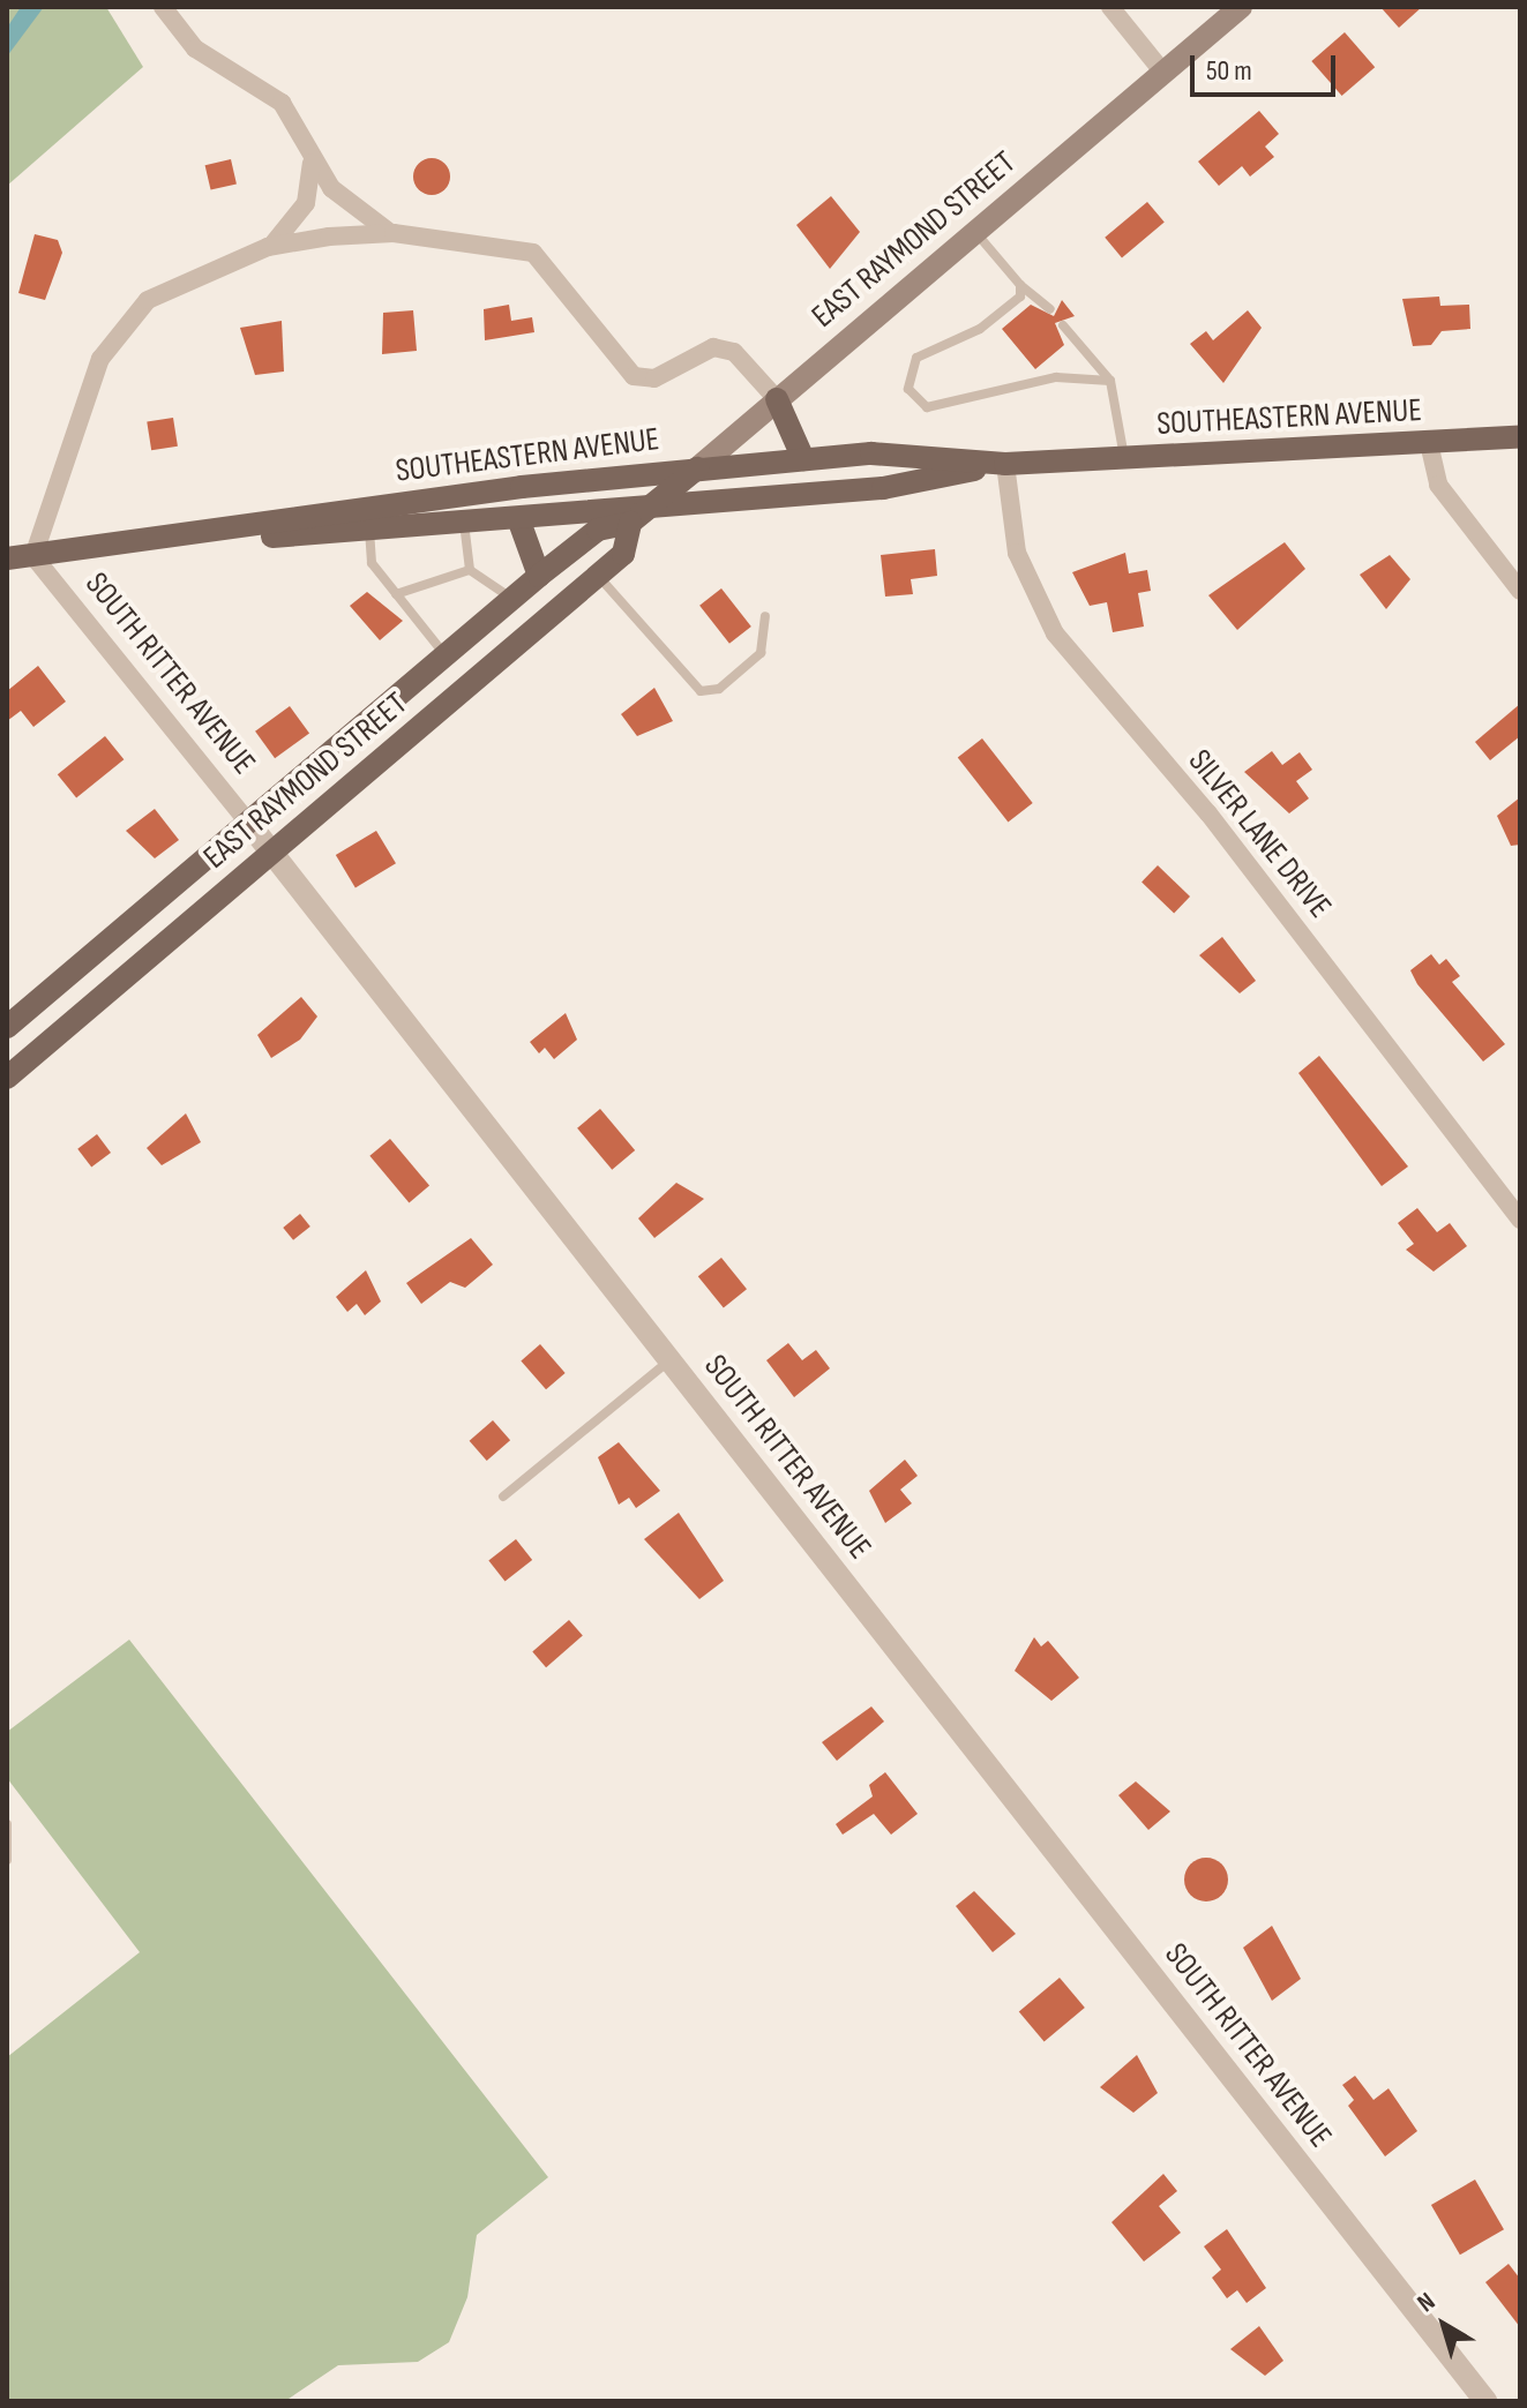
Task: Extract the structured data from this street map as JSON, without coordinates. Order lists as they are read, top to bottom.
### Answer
{
  "streets": {
    "main road": ["EAST RAYMOND STREET", "SOUTHEASTERN AVENUE"],
    "street": ["SOUTH RITTER AVENUE", "SILVER LANE DRIVE"]
  },
  "crossings": [
    ["EAST RAYMOND STREET", "SOUTHEASTERN AVENUE"],
    ["EAST RAYMOND STREET", "SOUTH RITTER AVENUE"],
    ["SOUTHEASTERN AVENUE", "SOUTH RITTER AVENUE"],
    ["SOUTHEASTERN AVENUE", "SILVER LANE DRIVE"]
  ],
  "scale_bar": "50 m",
  "north": "top left"
}
